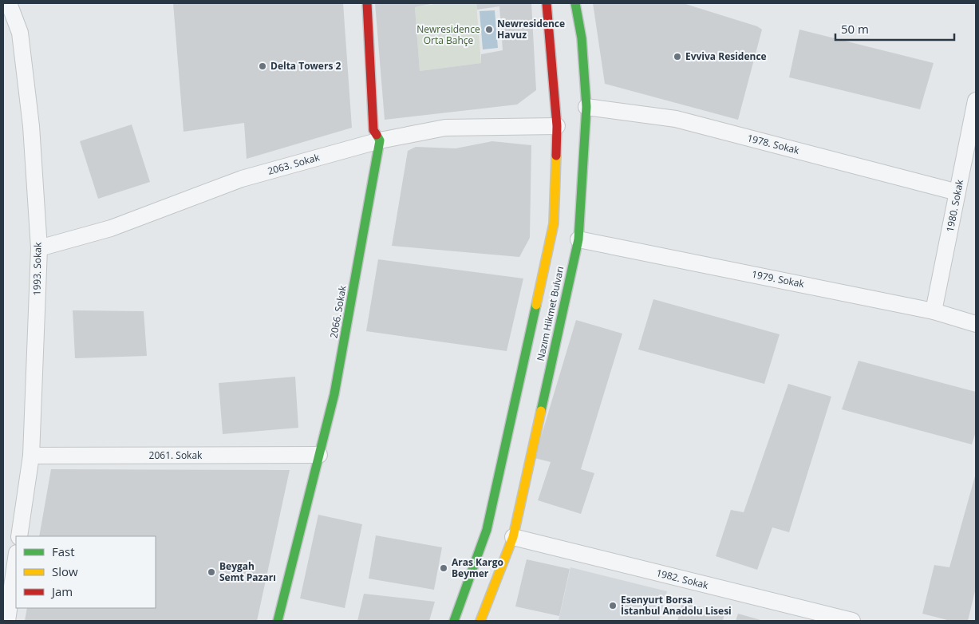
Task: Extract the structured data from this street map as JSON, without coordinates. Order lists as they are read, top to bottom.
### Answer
{
  "streets": {
    "main road": ["2066. Sokak", "Nazım Hikmet Bulvarı"],
    "street": [
      "1978. Sokak",
      "2063. Sokak",
      "1980. Sokak",
      "1993. Sokak",
      "1979. Sokak",
      "2061. Sokak",
      "1982. Sokak"
    ]
  },
  "crossings": [
    ["1978. Sokak", "1980. Sokak"],
    ["1978. Sokak", "Nazım Hikmet Bulvarı"],
    ["2063. Sokak", "1993. Sokak"],
    ["2063. Sokak", "2066. Sokak"],
    ["2063. Sokak", "Nazım Hikmet Bulvarı"],
    ["1980. Sokak", "1979. Sokak"],
    ["1993. Sokak", "2061. Sokak"],
    ["1979. Sokak", "Nazım Hikmet Bulvarı"],
    ["2066. Sokak", "2061. Sokak"],
    ["Nazım Hikmet Bulvarı", "1982. Sokak"]
  ],
  "parks": ["Newresidence Orta Bahçe"],
  "places": [
    "Newresidence Havuz",
    "Evviva Residence",
    "Delta Towers 2",
    "Aras Kargo Beymer",
    "Beygah Semt Pazarı",
    "Esenyurt Borsa İstanbul Anadolu Lisesi"
  ],
  "legend": ["Fast", "Slow", "Jam"],
  "scale_bar": "50 m"
}
